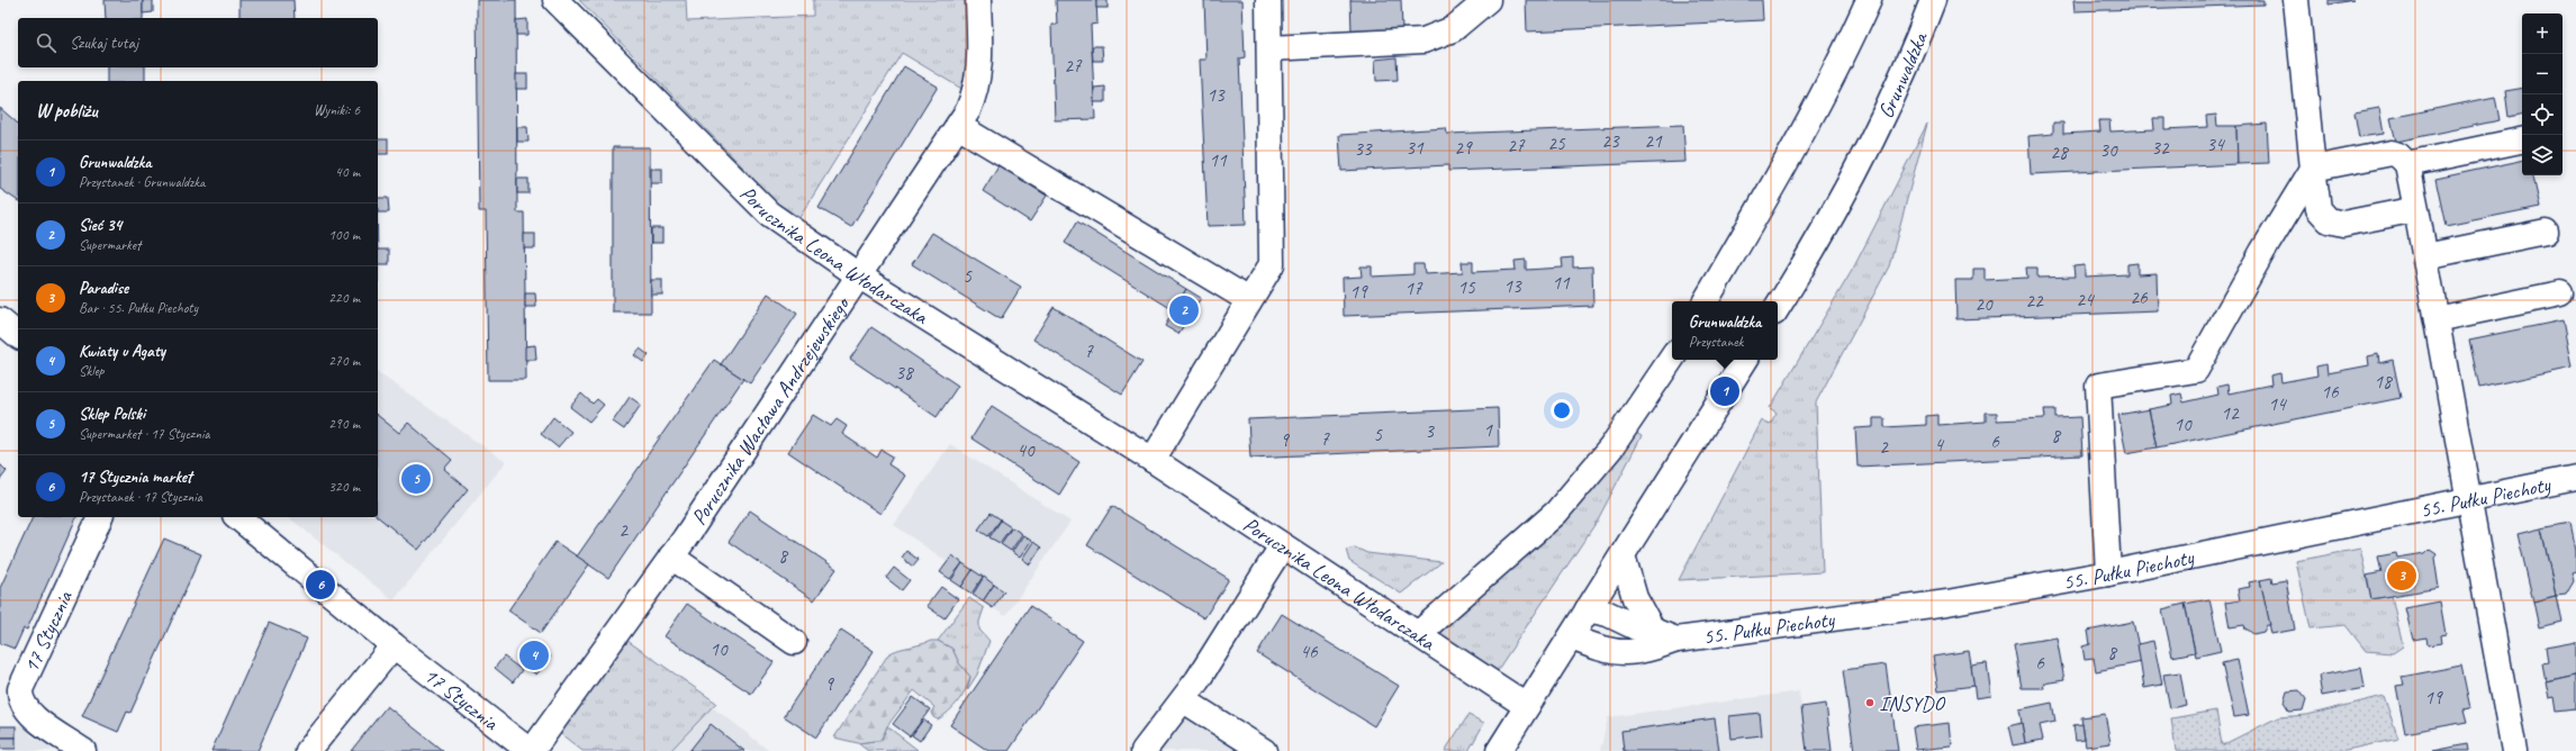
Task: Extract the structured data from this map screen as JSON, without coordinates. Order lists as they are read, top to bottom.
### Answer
{
  "streets": {
    "street": [
      "Grunwaldzka",
      "Porucznika Leona Włodarczaka",
      "Porucznika Wacława Andrzejewskiego",
      "55. Pułku Piechoty",
      "17 Stycznia"
    ]
  },
  "crossings": [
    ["Porucznika Leona Włodarczaka", "Porucznika Wacława Andrzejewskiego"],
    ["Porucznika Wacława Andrzejewskiego", "17 Stycznia"]
  ],
  "places": ["INSYDO"],
  "house_numbers": [
    "27",
    "13",
    "23",
    "21",
    "25",
    "34",
    "27",
    "31",
    "29",
    "32",
    "33",
    "30",
    "28",
    "11",
    "5",
    "11",
    "13",
    "15",
    "17",
    "19",
    "26",
    "24",
    "22",
    "20",
    "7",
    "38",
    "18",
    "16",
    "14",
    "12",
    "10",
    "1",
    "3",
    "5",
    "8",
    "7",
    "9",
    "6",
    "4",
    "2",
    "40",
    "2",
    "8",
    "10",
    "46",
    "8",
    "6",
    "9",
    "19"
  ],
  "page": {
    "map_buttons": ["+", "−"],
    "search": "Szukaj tutaj",
    "heading": ["W pobliżu", "Wyniki: 6"],
    "list": [
      {
        "mark": "1",
        "name": "Grunwaldzka",
        "note": "Przystanek · Grunwaldzka",
        "value": "40 m"
      },
      {
        "mark": "2",
        "name": "Sieć 34",
        "note": "Supermarket",
        "value": "100 m"
      },
      {
        "mark": "3",
        "name": "Paradise",
        "note": "Bar · 55. Pułku Piechoty",
        "value": "220 m"
      },
      {
        "mark": "4",
        "name": "Kwiaty u Agaty",
        "note": "Sklep",
        "value": "270 m"
      },
      {
        "mark": "5",
        "name": "Sklep Polski",
        "note": "Supermarket · 17 Stycznia",
        "value": "290 m"
      },
      {
        "mark": "6",
        "name": "17 Stycznia market",
        "note": "Przystanek · 17 Stycznia",
        "value": "320 m"
      }
    ],
    "pins": [
      "2",
      "1",
      "5",
      "3",
      "6",
      "4"
    ],
    "popup": ["Grunwaldzka", "Przystanek"]
  }
}
